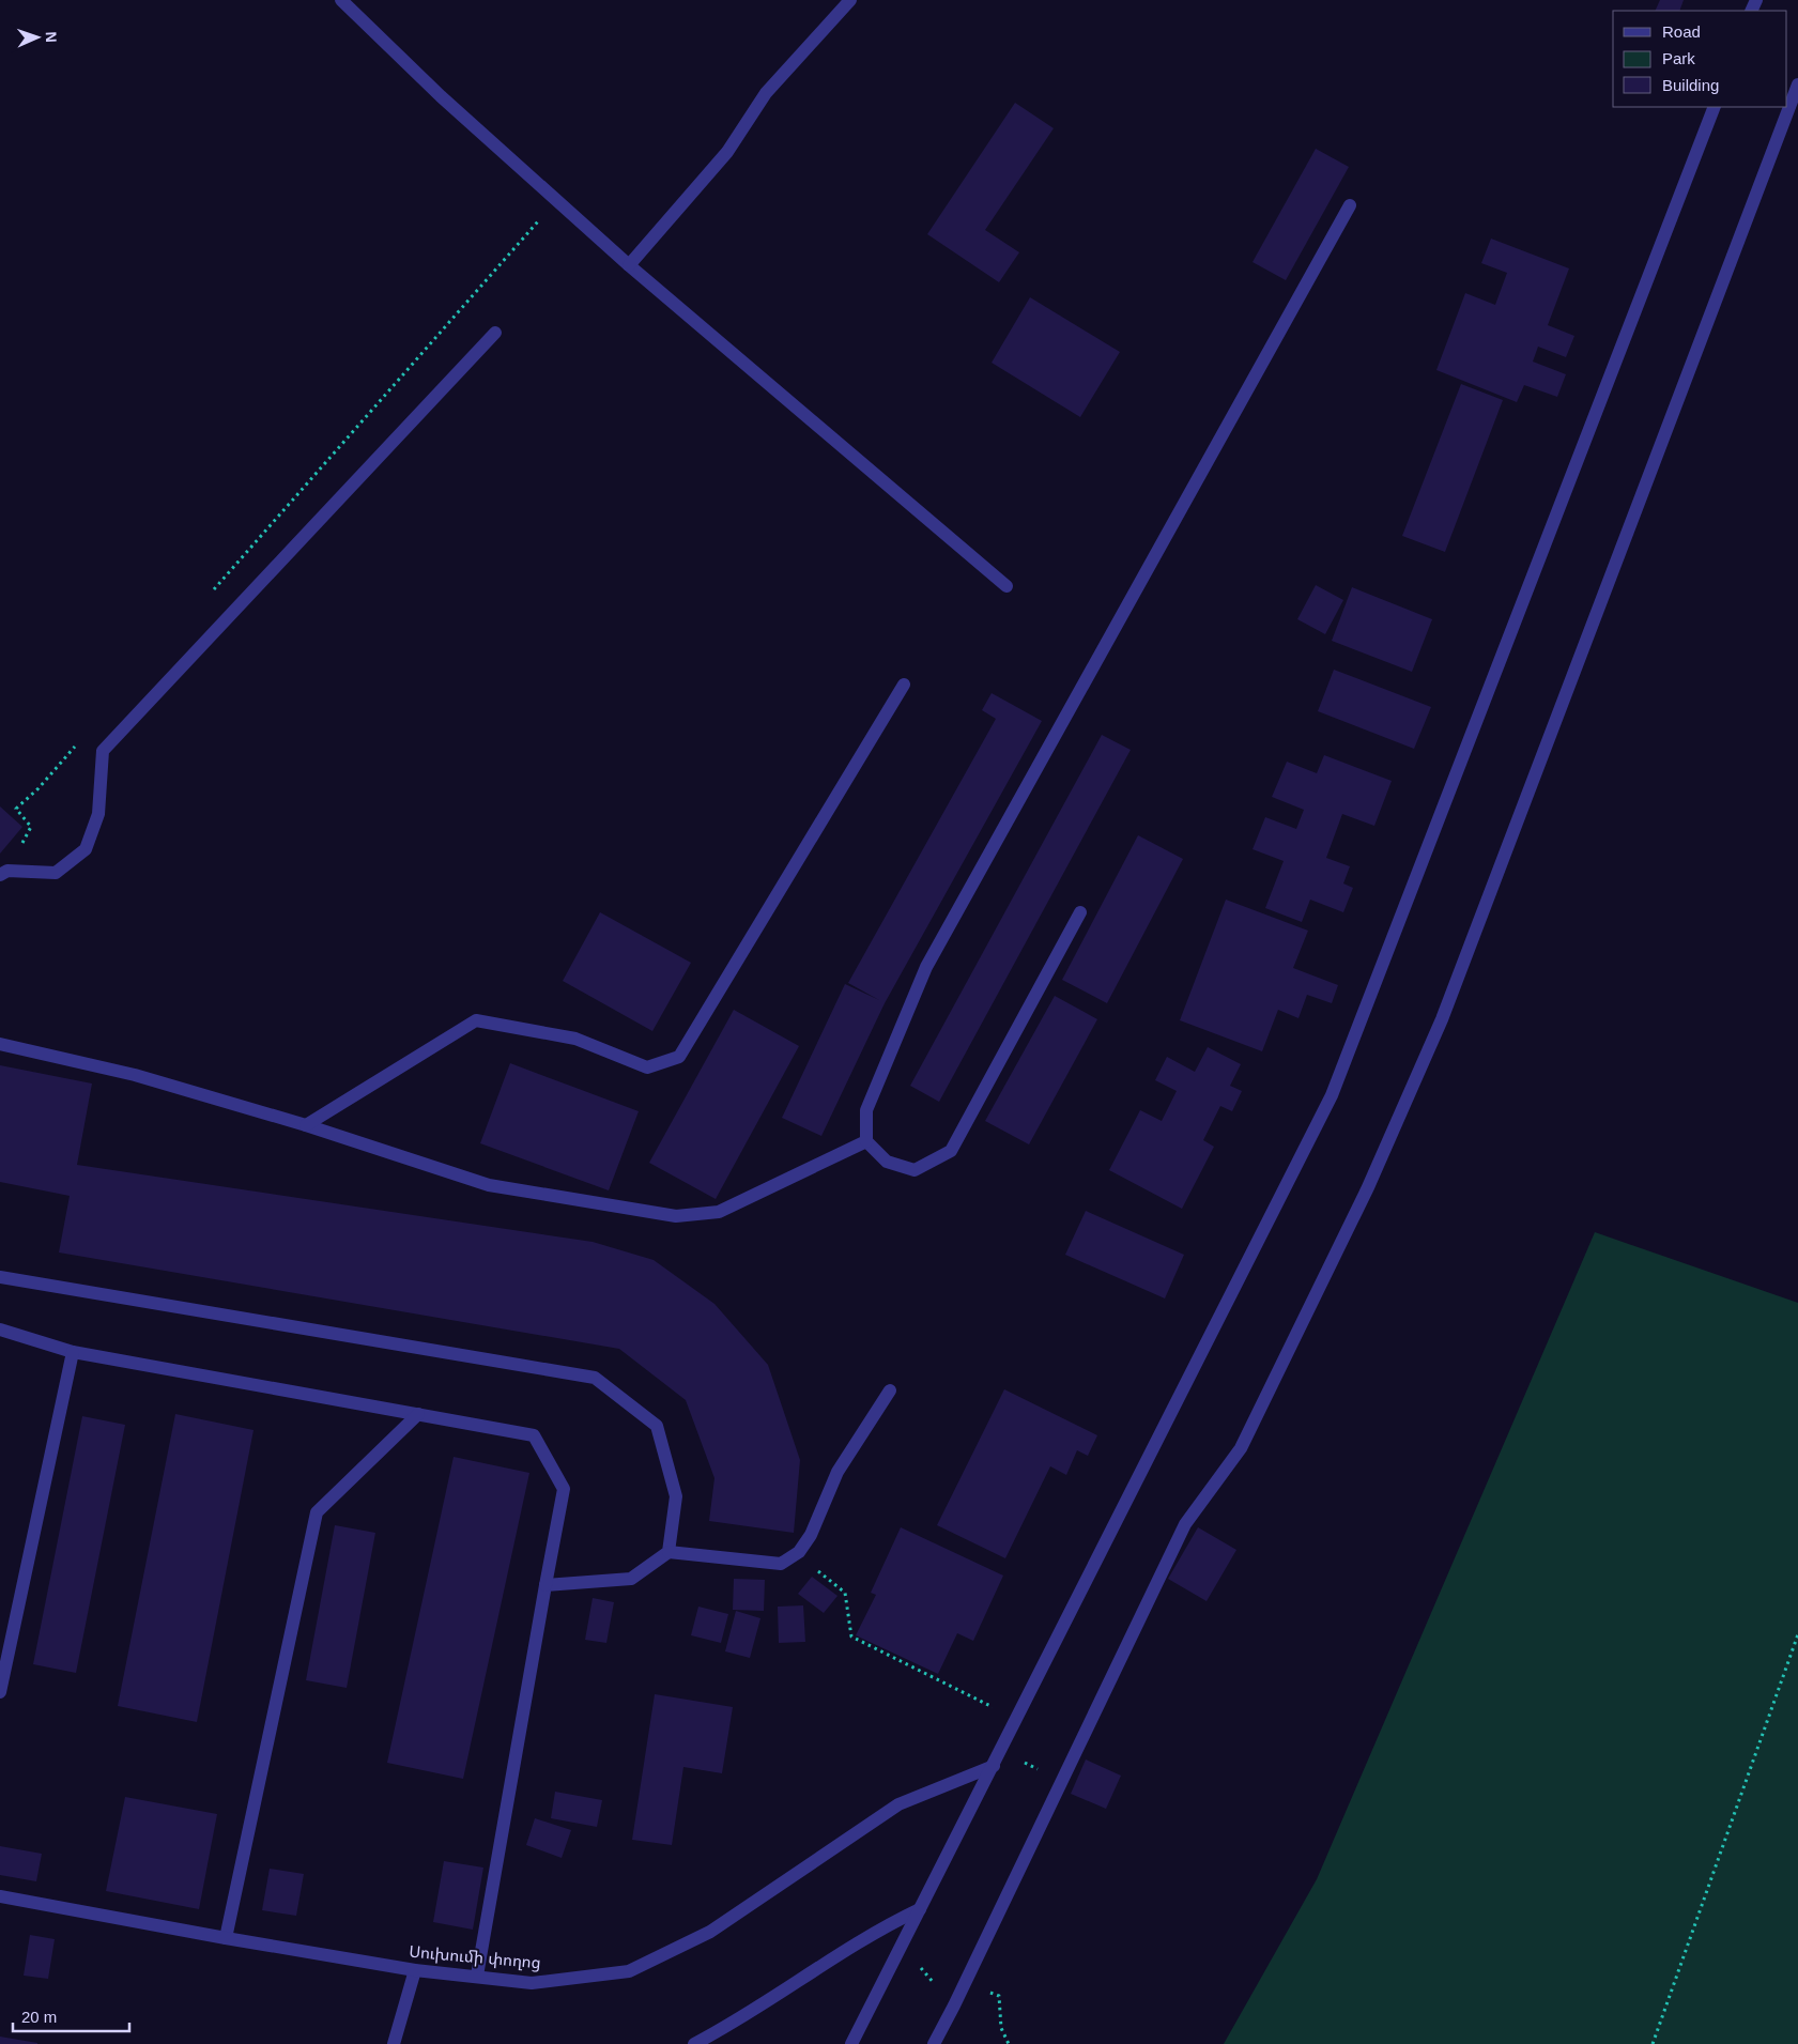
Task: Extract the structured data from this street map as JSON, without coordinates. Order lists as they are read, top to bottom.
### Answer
{
  "streets": {
    "street": ["Սուխումի փողոց"]
  },
  "legend": ["Road", "Park", "Building"],
  "scale_bar": "20 m",
  "north": "right"
}
